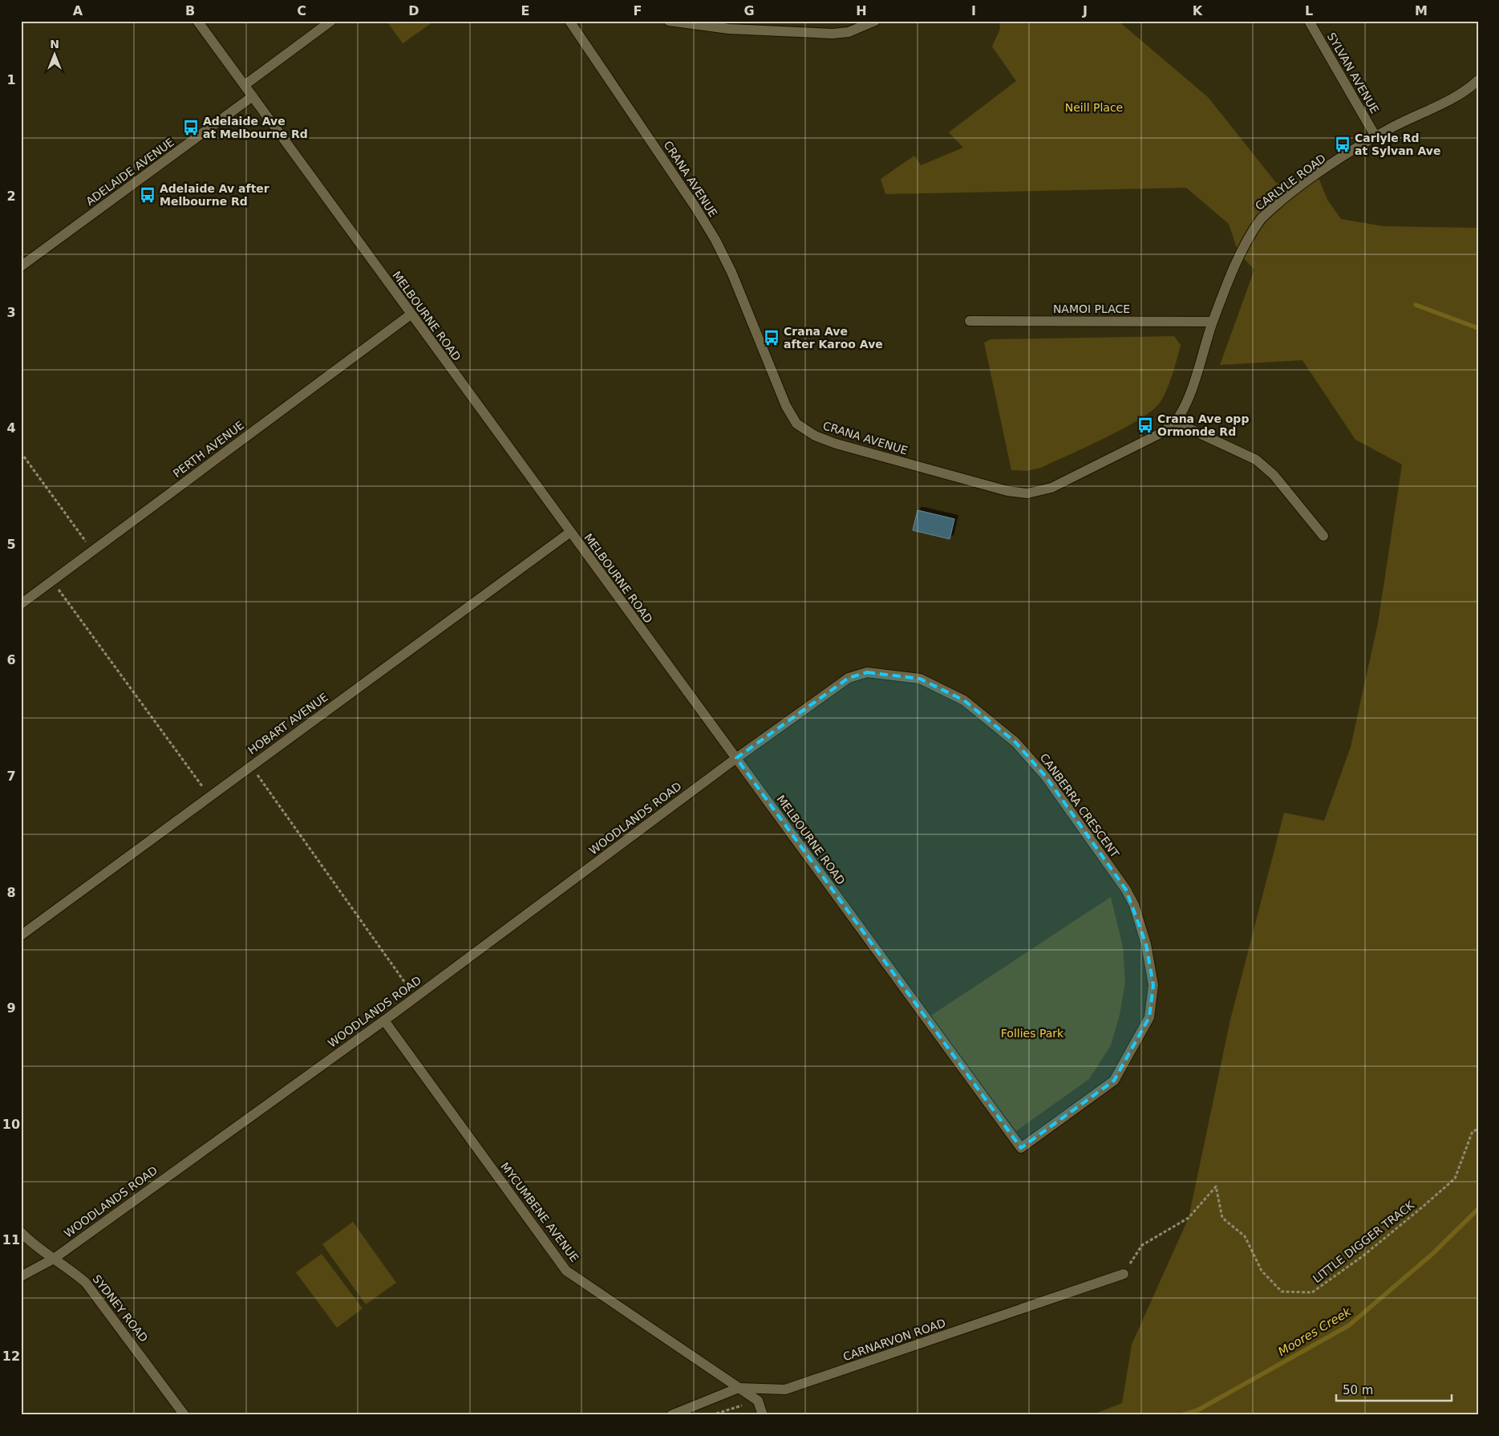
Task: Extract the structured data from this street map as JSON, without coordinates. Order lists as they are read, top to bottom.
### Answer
{
  "streets": {
    "street": [
      "SYLVAN AVENUE",
      "ADELAIDE AVENUE",
      "CRANA AVENUE",
      "CARLYLE ROAD",
      "NAMOI PLACE",
      "MELBOURNE ROAD",
      "PERTH AVENUE",
      "HOBART AVENUE",
      "CANBERRA CRESCENT",
      "WOODLANDS ROAD",
      "MYCUMBENE AVENUE",
      "SYDNEY ROAD",
      "CARNARVON ROAD"
    ],
    "path": ["LITTLE DIGGER TRACK"]
  },
  "crossings": [
    ["SYLVAN AVENUE", "CARLYLE ROAD"],
    ["ADELAIDE AVENUE", "MELBOURNE ROAD"],
    ["CRANA AVENUE", "CARLYLE ROAD"],
    ["CARLYLE ROAD", "NAMOI PLACE"],
    ["MELBOURNE ROAD", "PERTH AVENUE"],
    ["MELBOURNE ROAD", "HOBART AVENUE"],
    ["MELBOURNE ROAD", "CANBERRA CRESCENT"],
    ["MELBOURNE ROAD", "WOODLANDS ROAD"],
    ["CANBERRA CRESCENT", "WOODLANDS ROAD"],
    ["WOODLANDS ROAD", "MYCUMBENE AVENUE"],
    ["WOODLANDS ROAD", "SYDNEY ROAD"],
    ["MYCUMBENE AVENUE", "CARNARVON ROAD"],
    ["LITTLE DIGGER TRACK", "CARNARVON ROAD"]
  ],
  "water": ["Moores Creek"],
  "parks": ["Neill Place", "Follies Park"],
  "places": {
    "bus stop": [
      "Adelaide Ave at Melbourne Rd",
      "Carlyle Rd at Sylvan Ave",
      "Adelaide Av after Melbourne Rd",
      "Crana Ave after Karoo Ave",
      "Crana Ave opp Ormonde Rd"
    ]
  },
  "scale_bar": "50 m",
  "north": "top",
  "grid": {
    "columns": [
      "A",
      "B",
      "C",
      "D",
      "E",
      "F",
      "G",
      "H",
      "I",
      "J",
      "K",
      "L",
      "M"
    ],
    "rows": [
      "1",
      "2",
      "3",
      "4",
      "5",
      "6",
      "7",
      "8",
      "9",
      "10",
      "11",
      "12"
    ]
  }
}
